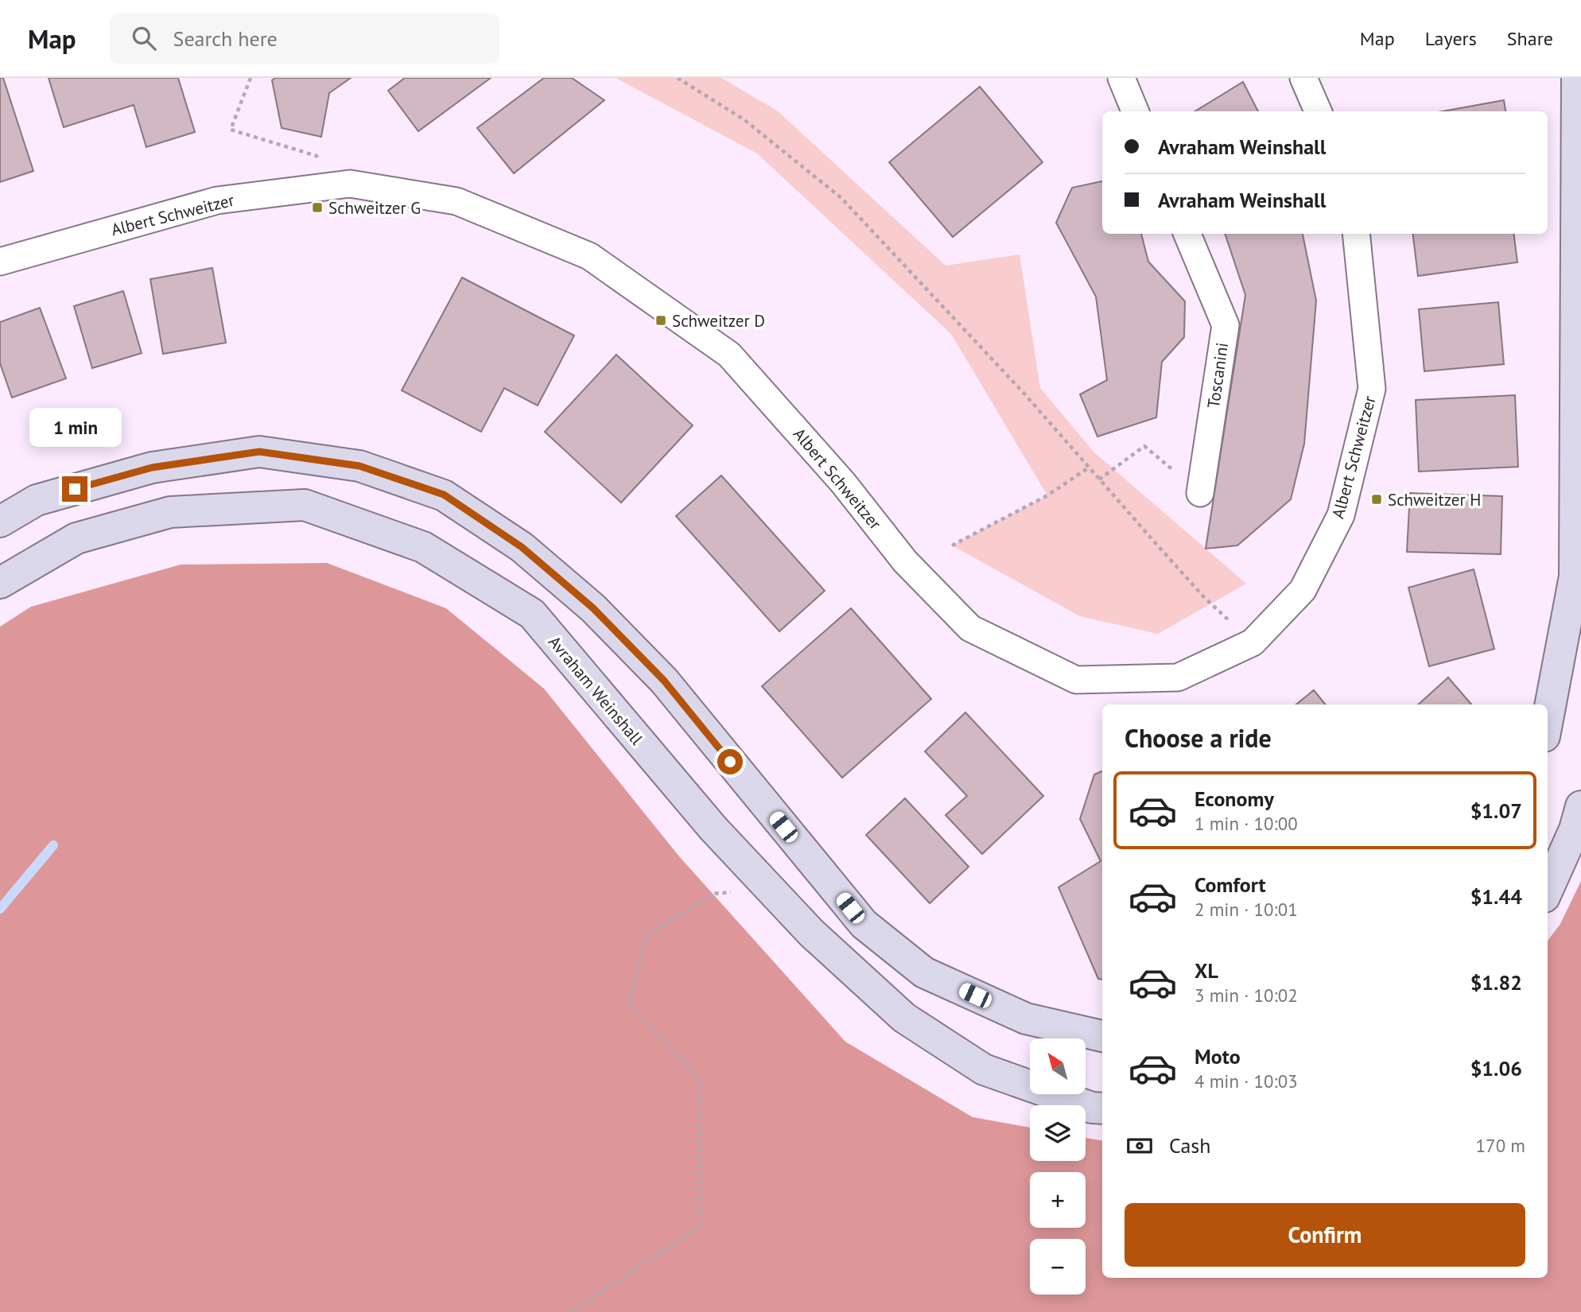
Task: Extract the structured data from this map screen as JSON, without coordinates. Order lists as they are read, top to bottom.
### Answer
{
  "streets": {
    "main road": ["Avraham Weinshall"],
    "street": ["Albert Schweitzer", "Toscanini"]
  },
  "places": {
    "transit": ["Schweitzer G", "Schweitzer D", "Schweitzer H"]
  },
  "north": "top left",
  "page": {
    "header": "Map",
    "search": "Search here",
    "nav": ["Map", "Layers", "Share"],
    "banner": ["Avraham Weinshall", "Avraham Weinshall"],
    "bubble": "1 min",
    "heading": "Choose a ride",
    "list": [
      {
        "name": "Economy",
        "note": "1 min · 10:00",
        "value": "$1.07"
      },
      {
        "name": "Comfort",
        "note": "2 min · 10:01",
        "value": "$1.44"
      },
      {
        "name": "XL",
        "note": "3 min · 10:02",
        "value": "$1.82"
      },
      {
        "name": "Moto",
        "note": "4 min · 10:03",
        "value": "$1.06"
      }
    ],
    "map_buttons": ["+", "−"],
    "pay": ["Cash", "170 m"],
    "buttons": "Confirm"
  }
}
